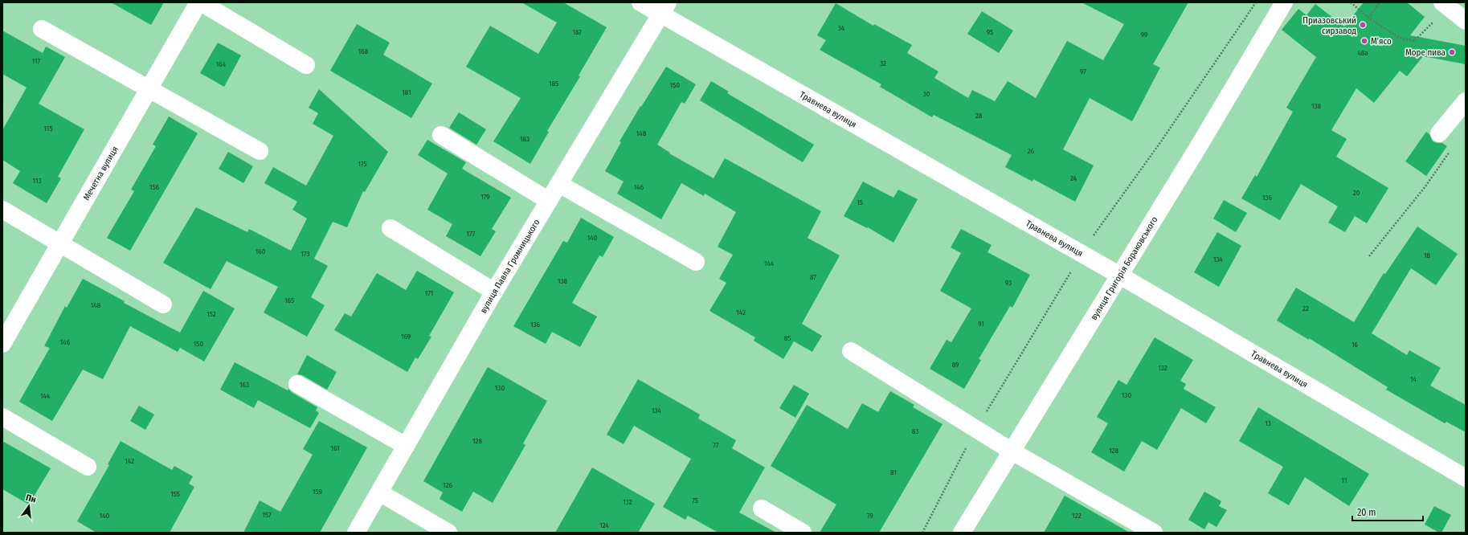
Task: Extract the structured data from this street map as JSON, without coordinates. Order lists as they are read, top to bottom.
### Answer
{
  "streets": {
    "street": [
      "Травнева вулиця",
      "Мечетна вулиця",
      "вулиця Павла Громницького",
      "вулиця Григорія Бораковського"
    ]
  },
  "crossings": [
    ["Травнева вулиця", "вулиця Павла Громницького"],
    ["Травнева вулиця", "вулиця Григорія Бораковського"]
  ],
  "places": ["Приазовський сирзавод", "М’ясо", "Море пива"],
  "house_numbers": [
    "34",
    "187",
    "95",
    "99",
    "168",
    "48а",
    "117",
    "32",
    "164",
    "97",
    "185",
    "150",
    "181",
    "30",
    "138",
    "28",
    "115",
    "148",
    "183",
    "26",
    "175",
    "24",
    "113",
    "156",
    "146",
    "20",
    "179",
    "136",
    "15",
    "177",
    "140",
    "160",
    "173",
    "18",
    "134",
    "144",
    "87",
    "138",
    "93",
    "171",
    "165",
    "148",
    "22",
    "142",
    "152",
    "91",
    "136",
    "169",
    "85",
    "146",
    "150",
    "16",
    "89",
    "132",
    "14",
    "163",
    "130",
    "130",
    "144",
    "134",
    "13",
    "83",
    "128",
    "77",
    "161",
    "128",
    "142",
    "81",
    "11",
    "126",
    "159",
    "155",
    "75",
    "132",
    "157",
    "140",
    "79",
    "122",
    "124"
  ],
  "scale_bar": "20 m",
  "north": "top"
}
